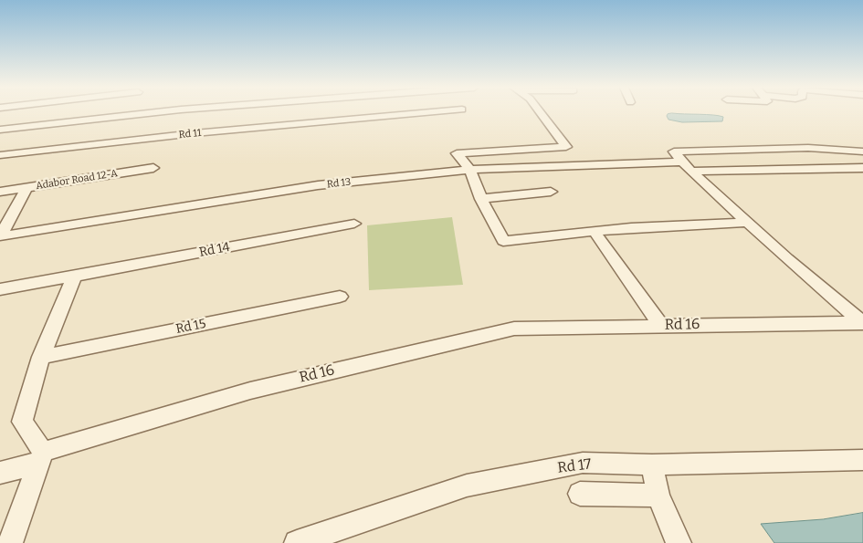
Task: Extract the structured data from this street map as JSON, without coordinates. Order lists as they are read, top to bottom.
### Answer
{
  "streets": {
    "street": [
      "Rd 11",
      "Adabor Road 12-A",
      "Rd 13",
      "Rd 14",
      "Rd 16",
      "Rd 15",
      "Rd 17"
    ]
  }
}
